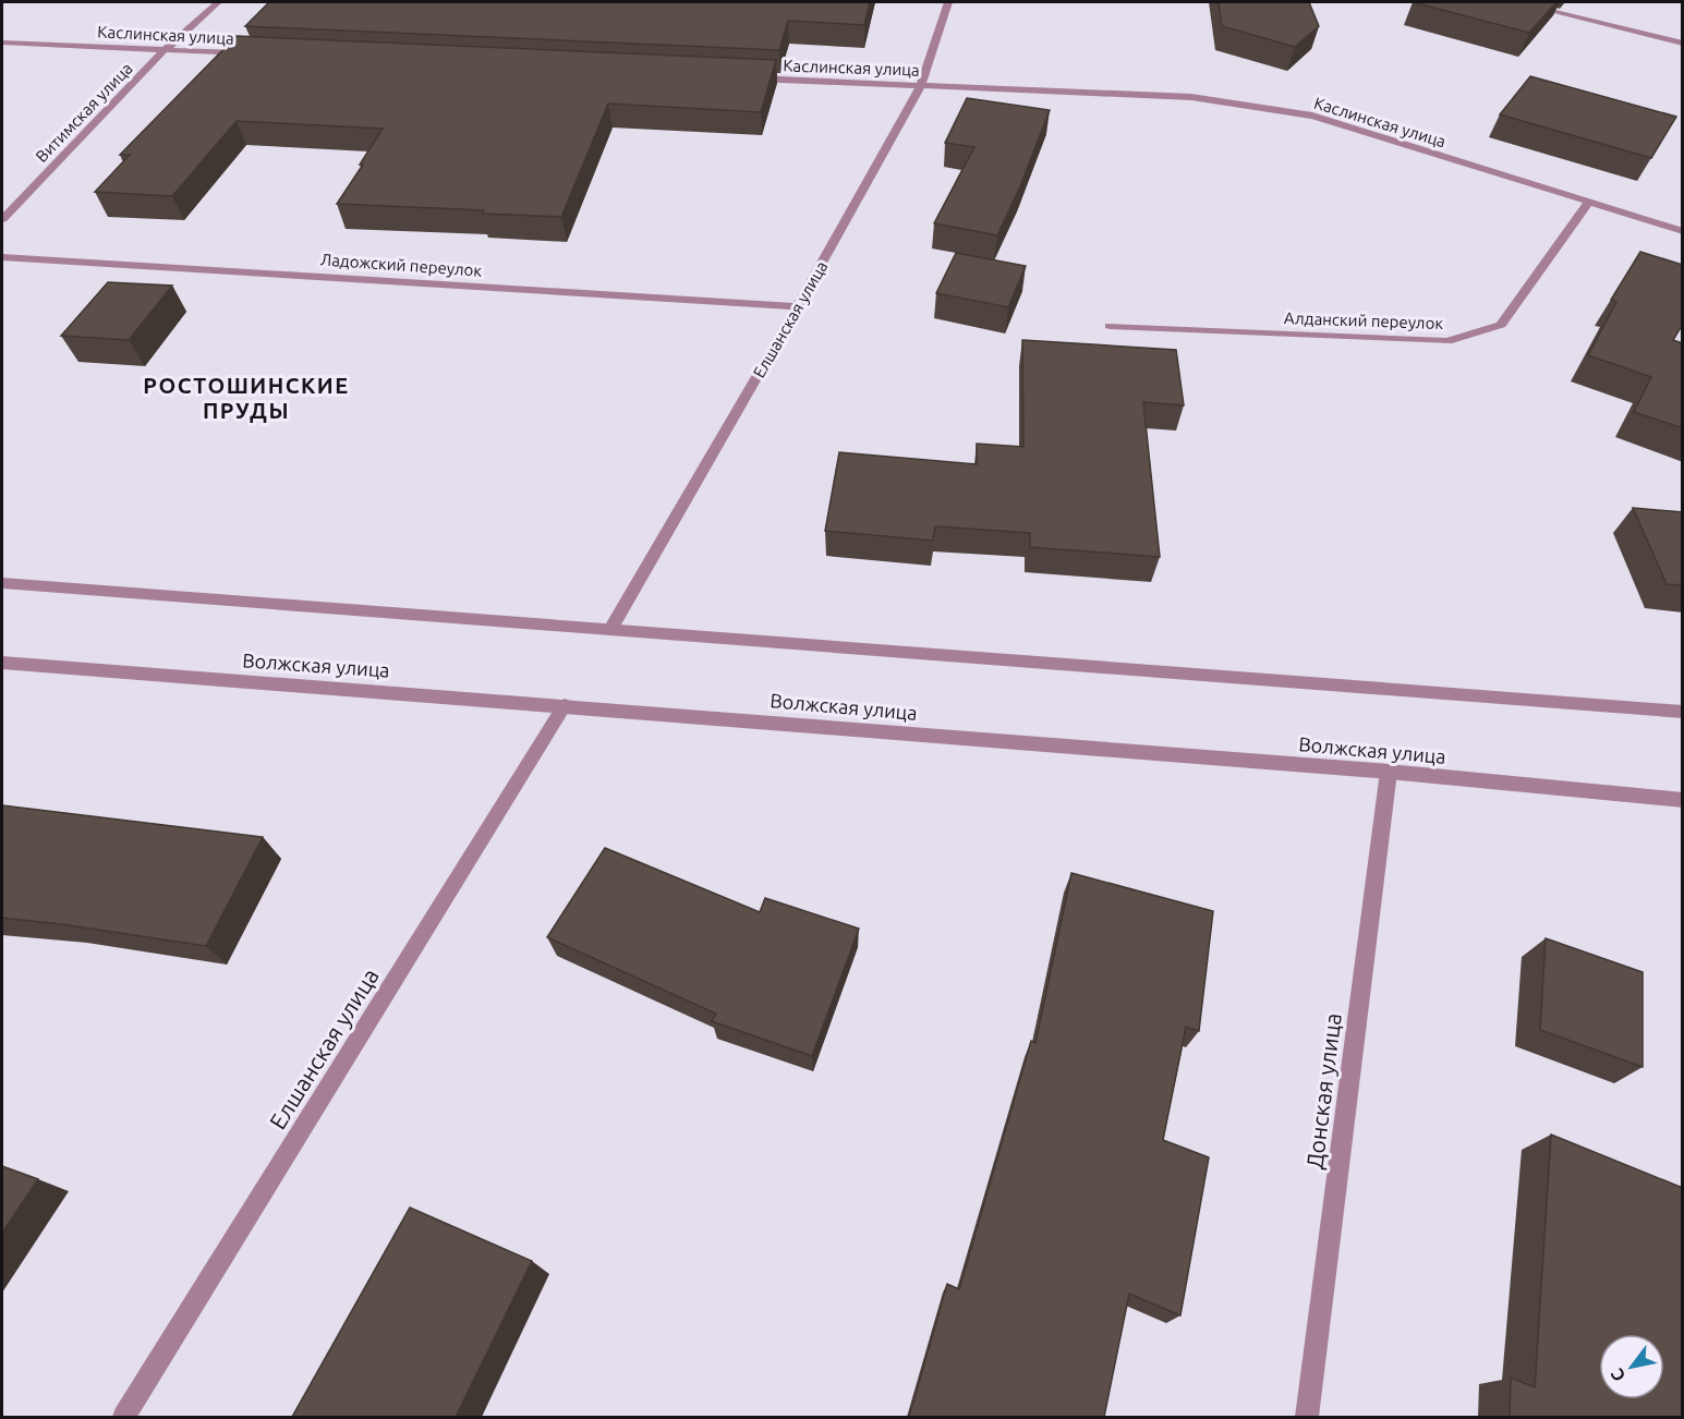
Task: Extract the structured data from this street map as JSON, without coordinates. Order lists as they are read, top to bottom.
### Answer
{
  "streets": {
    "street": [
      "Каслинская улица",
      "Витимская улица",
      "Ладожский переулок",
      "Елшанская улица",
      "Алданский переулок",
      "Волжская улица",
      "Донская улица"
    ]
  },
  "crossings": [
    ["Каслинская улица", "Витимская улица"],
    ["Каслинская улица", "Елшанская улица"],
    ["Каслинская улица", "Алданский переулок"],
    ["Ладожский переулок", "Елшанская улица"],
    ["Елшанская улица", "Волжская улица"],
    ["Волжская улица", "Донская улица"]
  ],
  "districts": ["РОСТОШИНСКИЕ ПРУДЫ"],
  "north": "bottom left"
}
